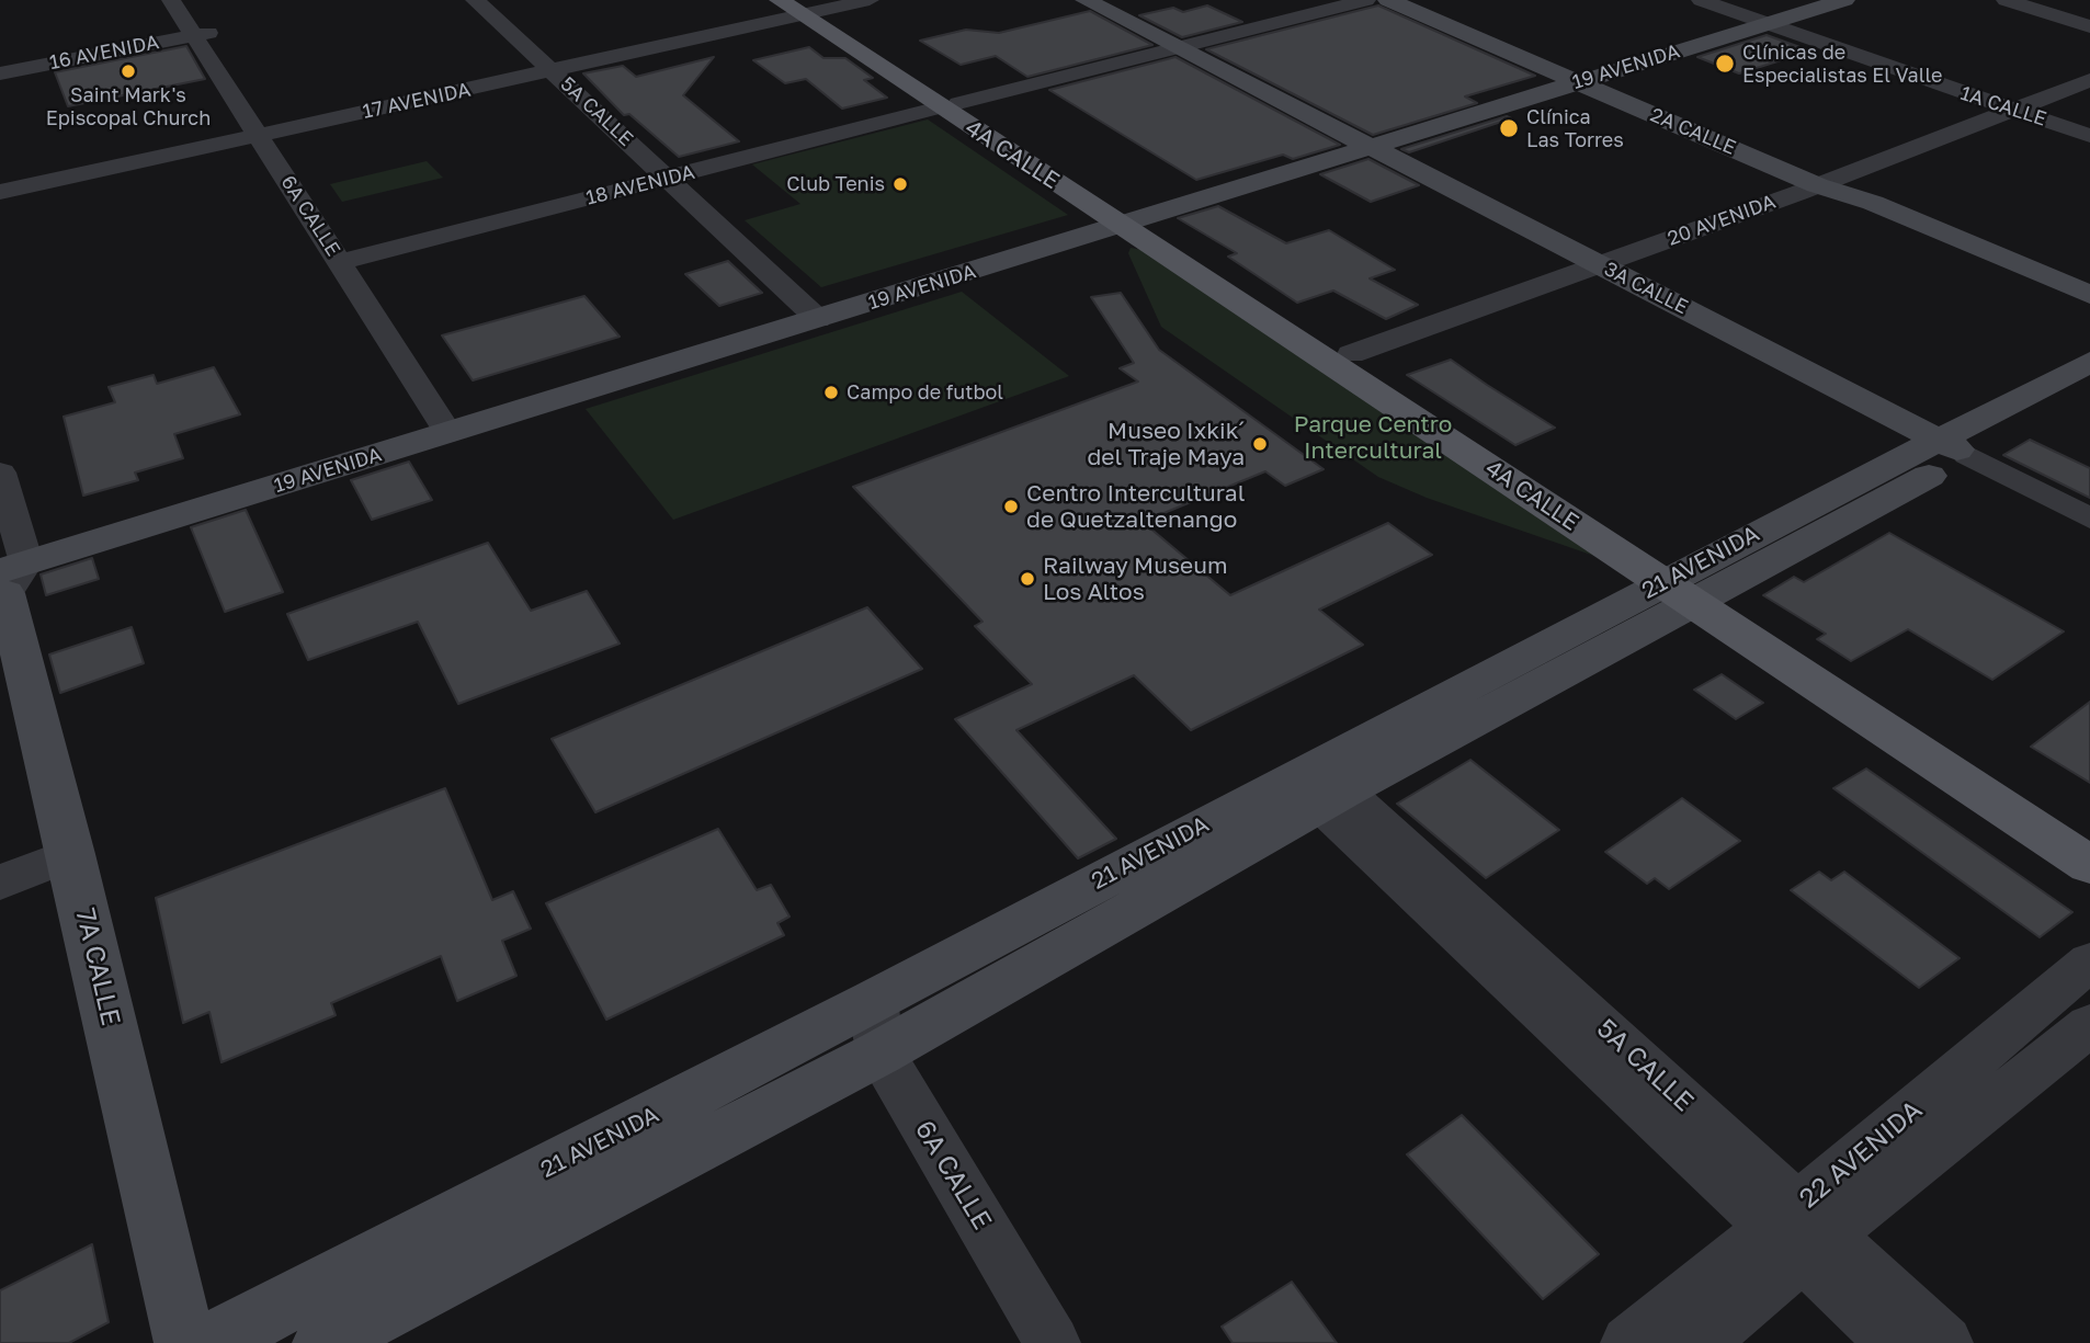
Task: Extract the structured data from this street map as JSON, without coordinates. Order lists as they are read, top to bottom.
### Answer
{
  "streets": {
    "main road": ["4A CALLE"],
    "street": [
      "16 AVENIDA",
      "19 AVENIDA",
      "17 AVENIDA",
      "1A CALLE",
      "5A CALLE",
      "2A CALLE",
      "18 AVENIDA",
      "6A CALLE",
      "20 AVENIDA",
      "3A CALLE",
      "21 AVENIDA",
      "7A CALLE",
      "22 AVENIDA"
    ]
  },
  "crossings": [
    ["16 AVENIDA", "6A CALLE"],
    ["19 AVENIDA", "1A CALLE"],
    ["19 AVENIDA", "5A CALLE"],
    ["19 AVENIDA", "2A CALLE"],
    ["19 AVENIDA", "4A CALLE"],
    ["19 AVENIDA", "6A CALLE"],
    ["19 AVENIDA", "3A CALLE"],
    ["19 AVENIDA", "7A CALLE"],
    ["17 AVENIDA", "5A CALLE"],
    ["17 AVENIDA", "4A CALLE"],
    ["17 AVENIDA", "6A CALLE"],
    ["1A CALLE", "20 AVENIDA"],
    ["5A CALLE", "18 AVENIDA"],
    ["5A CALLE", "21 AVENIDA"],
    ["5A CALLE", "22 AVENIDA"],
    ["2A CALLE", "20 AVENIDA"],
    ["4A CALLE", "18 AVENIDA"],
    ["4A CALLE", "20 AVENIDA"],
    ["4A CALLE", "21 AVENIDA"],
    ["18 AVENIDA", "6A CALLE"],
    ["18 AVENIDA", "3A CALLE"],
    ["6A CALLE", "21 AVENIDA"],
    ["20 AVENIDA", "3A CALLE"],
    ["3A CALLE", "21 AVENIDA"]
  ],
  "parks": ["Parque Centro Intercultural"],
  "places": [
    "Clínicas de Especialistas El Valle",
    "Saint Mark's Episcopal Church",
    "Clínica Las Torres",
    "Club Tenis",
    "Campo de futbol",
    "Museo Ixkik´ del Traje Maya",
    "Centro Intercultural de Quetzaltenango",
    "Railway Museum Los Altos"
  ]
}
